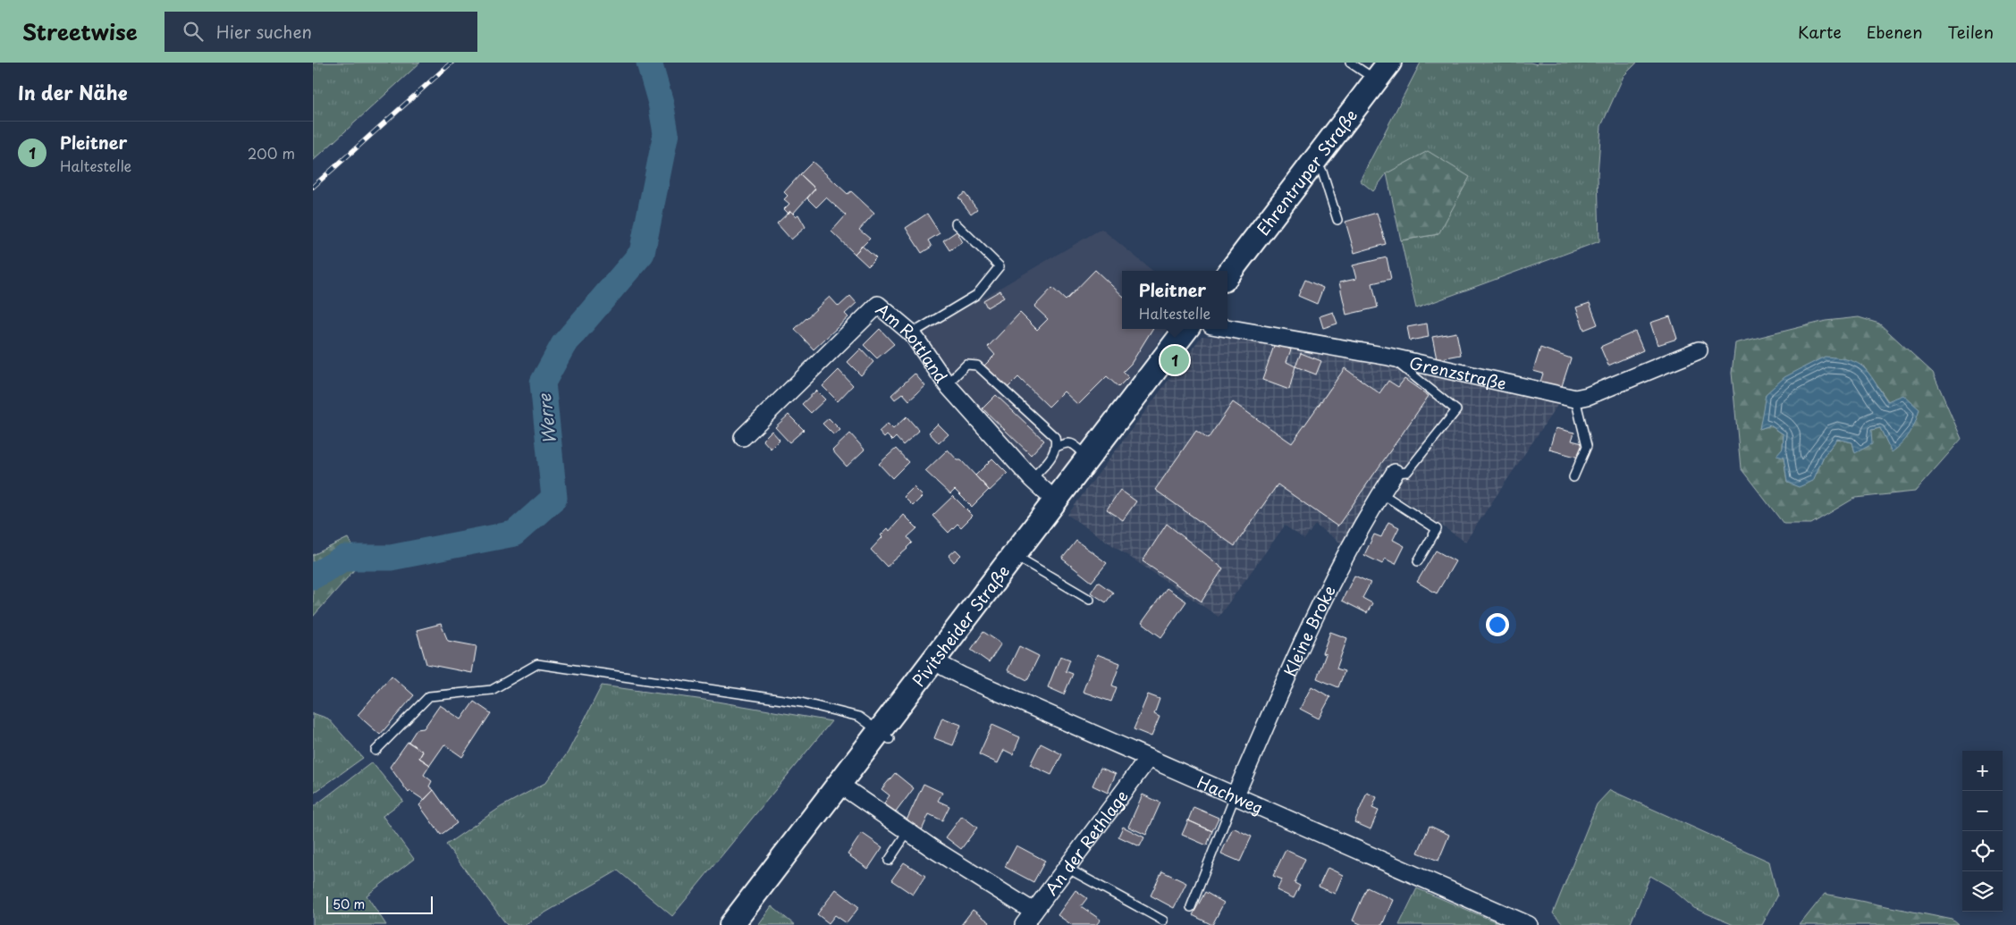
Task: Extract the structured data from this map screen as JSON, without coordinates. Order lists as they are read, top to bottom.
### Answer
{
  "streets": {
    "main road": ["Ehrentruper Straße", "Pivitsheider Straße"],
    "street": [
      "Am Rottland",
      "Grenzstraße",
      "Kleine Broke",
      "Hachweg",
      "An der Rethlage"
    ]
  },
  "crossings": [
    ["Am Rottland", "Pivitsheider Straße"],
    ["Pivitsheider Straße", "Hachweg"],
    ["Kleine Broke", "Hachweg"],
    ["Hachweg", "An der Rethlage"]
  ],
  "water": ["Werre"],
  "scale_bar": "50 m",
  "page": {
    "header": "Streetwise",
    "search": "Hier suchen",
    "nav": ["Karte", "Ebenen", "Teilen"],
    "heading": "In der Nähe",
    "list": [
      {
        "mark": "1",
        "name": "Pleitner",
        "note": "Haltestelle",
        "value": "200 m"
      }
    ],
    "popup": ["Pleitner", "Haltestelle"],
    "pins": "1",
    "map_buttons": ["+", "−"],
    "scale": "50 m"
  }
}
